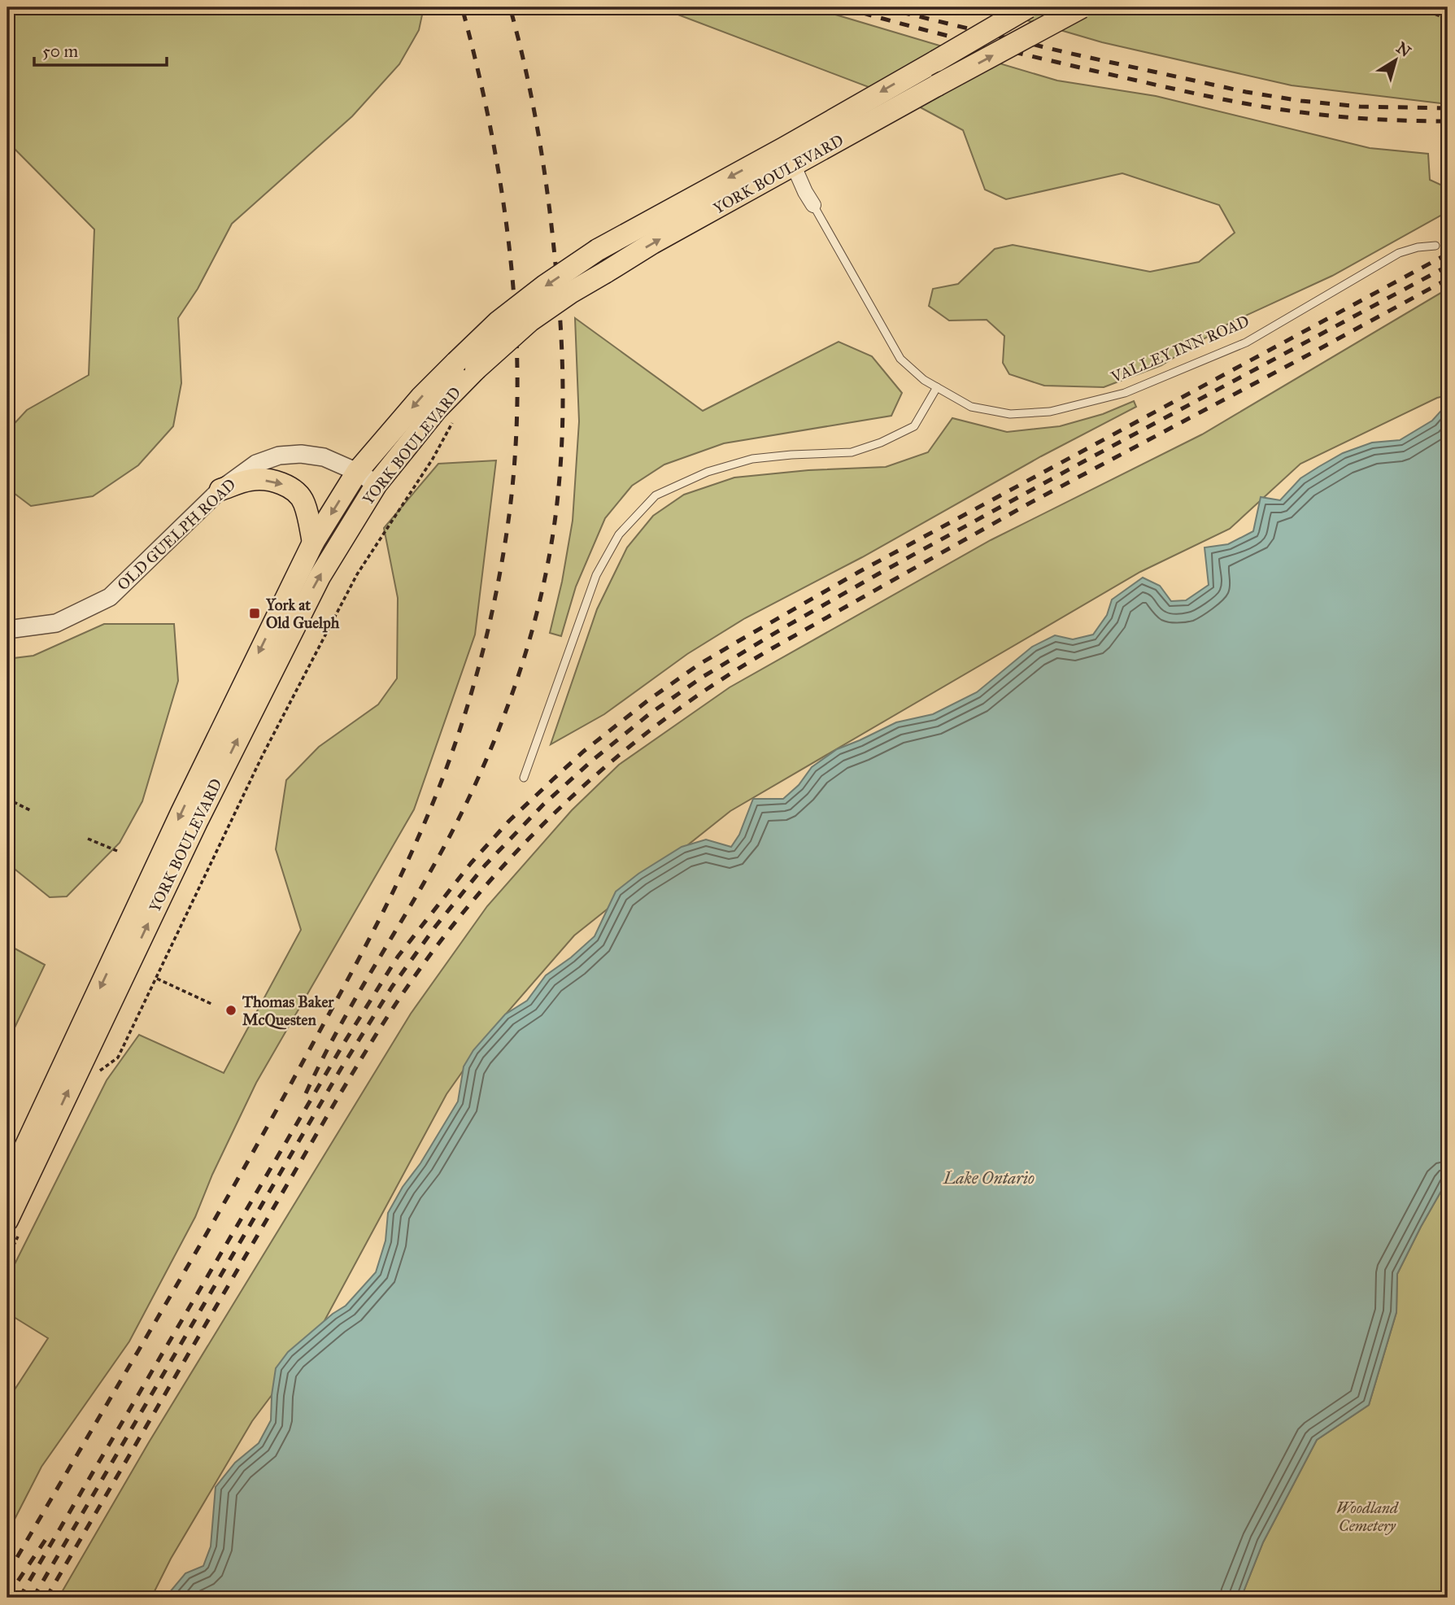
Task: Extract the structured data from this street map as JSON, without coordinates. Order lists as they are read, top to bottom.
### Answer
{
  "streets": {
    "main road": ["YORK BOULEVARD"],
    "street": ["VALLEY INN ROAD", "OLD GUELPH ROAD"]
  },
  "crossings": [
    ["YORK BOULEVARD", "VALLEY INN ROAD"],
    ["YORK BOULEVARD", "OLD GUELPH ROAD"]
  ],
  "water": ["Lake Ontario"],
  "parks": ["Woodland Cemetery"],
  "places": {
    "transit": ["York at Old Guelph"],
    "other": ["Thomas Baker McQuesten"]
  },
  "scale_bar": "50 m",
  "north": "top right"
}
